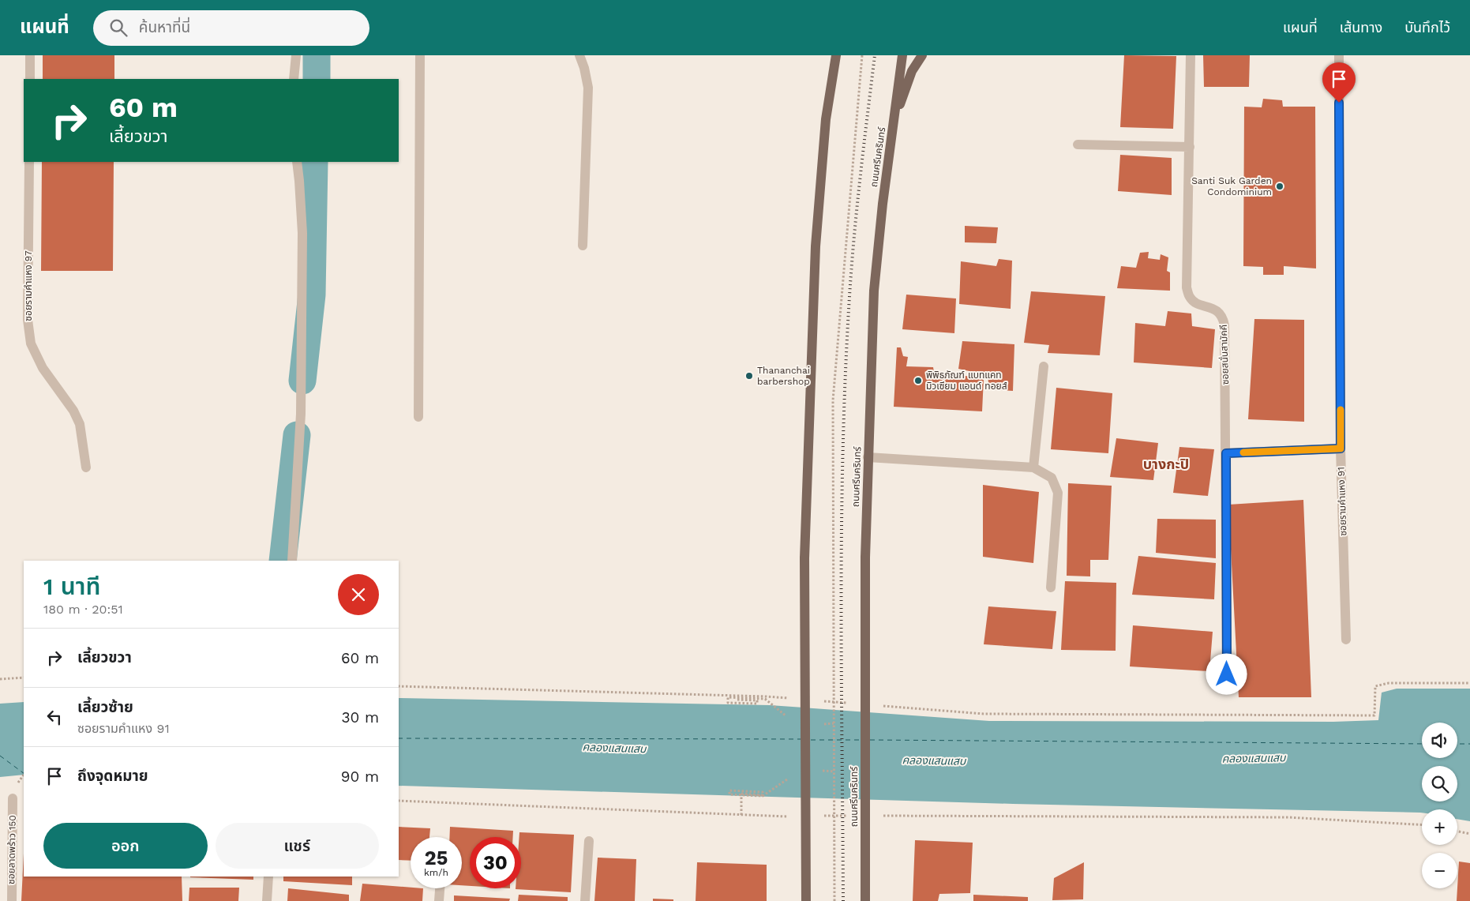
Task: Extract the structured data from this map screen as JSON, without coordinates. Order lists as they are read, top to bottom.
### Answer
{
  "streets": {
    "main road": ["ถนนศรีนครินทร์"],
    "street": [
      "ซอยรามคำแหง 97",
      "ซอยสนั่นสามัคคี",
      "ซอยรามคำแหง 91",
      "ซอยลาดพร้าว 150"
    ]
  },
  "districts": ["บางกะปิ"],
  "water": ["คลองแสนแสบ"],
  "places": ["Santi Suk Garden Condominium", "Thananchai barbershop", "พิพิธภัณฑ์ แบทแคท มิวเซียม แอนด์ ทอยส์"],
  "page": {
    "header": "แผนที่",
    "search": "ค้นหาที่นี่",
    "nav": ["แผนที่", "เส้นทาง", "บันทึกไว้"],
    "turn": ["60 m", "เลี้ยวขวา"],
    "heading": ["1 นาที", "180 m · 20:51"],
    "list": [
      {
        "name": "เลี้ยวขวา",
        "value": "60 m"
      },
      {
        "name": "เลี้ยวซ้าย",
        "note": "ซอยรามคำแหง 91",
        "value": "30 m"
      },
      {
        "name": "ถึงจุดหมาย",
        "value": "90 m"
      }
    ],
    "map_buttons": ["+", "−"],
    "buttons": ["ออก", "แชร์"],
    "speed": "25 km/h",
    "limit": "30"
  }
}
